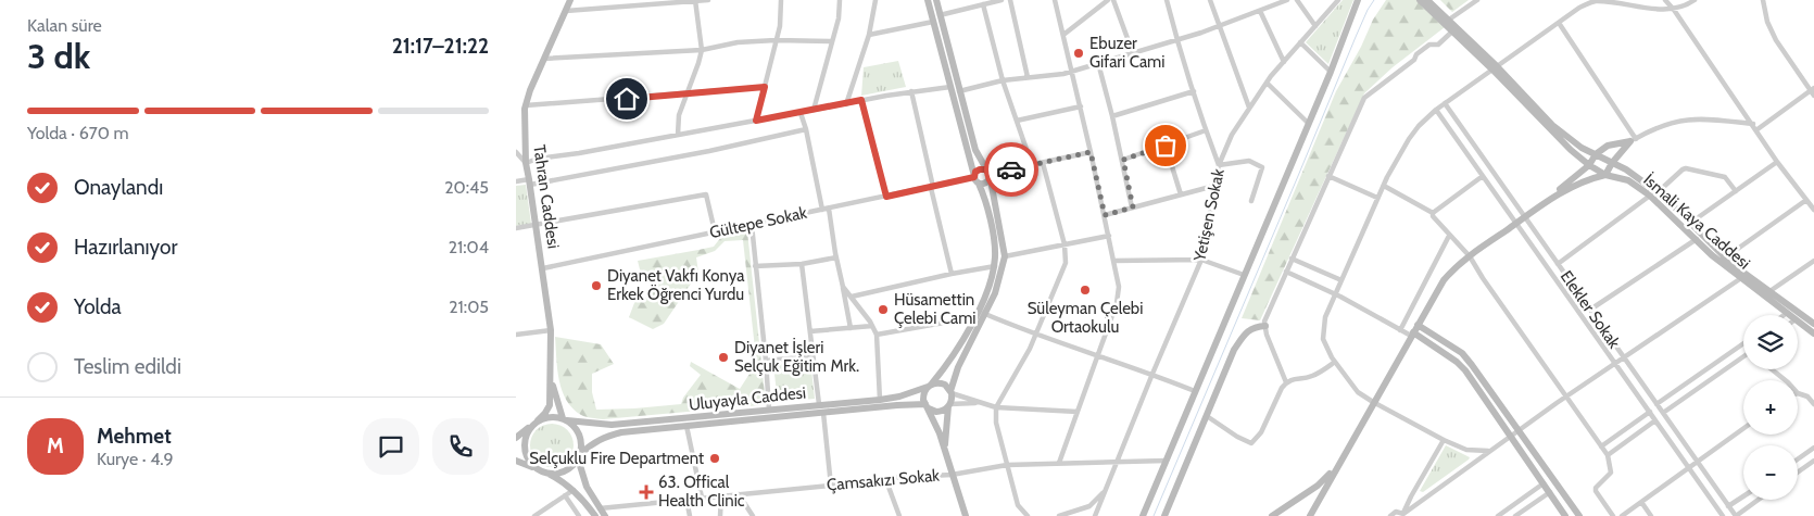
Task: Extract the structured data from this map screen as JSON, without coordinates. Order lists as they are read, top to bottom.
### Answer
{
  "streets": {
    "street": [
      "Tahran Caddesi",
      "Yetişen Sokak",
      "İsmali Kaya Caddesi",
      "Gültepe Sokak",
      "Elekler Sokak",
      "Uluyayla Caddesi",
      "Çamsakızı Sokak"
    ]
  },
  "crossings": [
    ["Tahran Caddesi", "Gültepe Sokak"],
    ["Tahran Caddesi", "Uluyayla Caddesi"],
    ["Yetişen Sokak", "Çamsakızı Sokak"]
  ],
  "places": {
    "other": [
      "Ebuzer Gifari Cami",
      "Diyanet Vakfı Konya Erkek Öğrenci Yurdu",
      "Süleyman Çelebi Ortaokulu",
      "Hüsamettin Çelebi Cami",
      "Diyanet İşleri Selçuk Eğitim Mrk.",
      "Selçuklu Fire Department"
    ],
    "health": ["63. Offical Health Clinic"]
  },
  "page": {
    "heading": ["3 dk", "Kalan süre", "21:17–21:22"],
    "panel": ["Mehmet", "Kurye · 4.9"],
    "bar": "Yolda · 670 m",
    "list": [
      ["Onaylandı", "20:45"],
      ["Hazırlanıyor", "21:04"],
      ["Yolda", "21:05"],
      "Teslim edildi"
    ],
    "map_buttons": ["+", "−"],
    "round": "M"
  }
}
